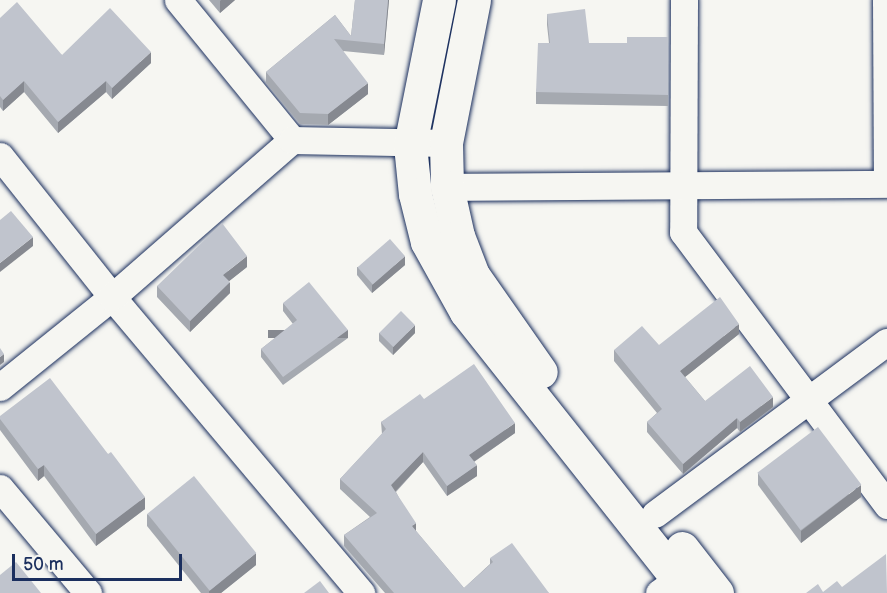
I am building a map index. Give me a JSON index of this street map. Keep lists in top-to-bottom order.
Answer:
{
  "scale_bar": "50 m"
}
